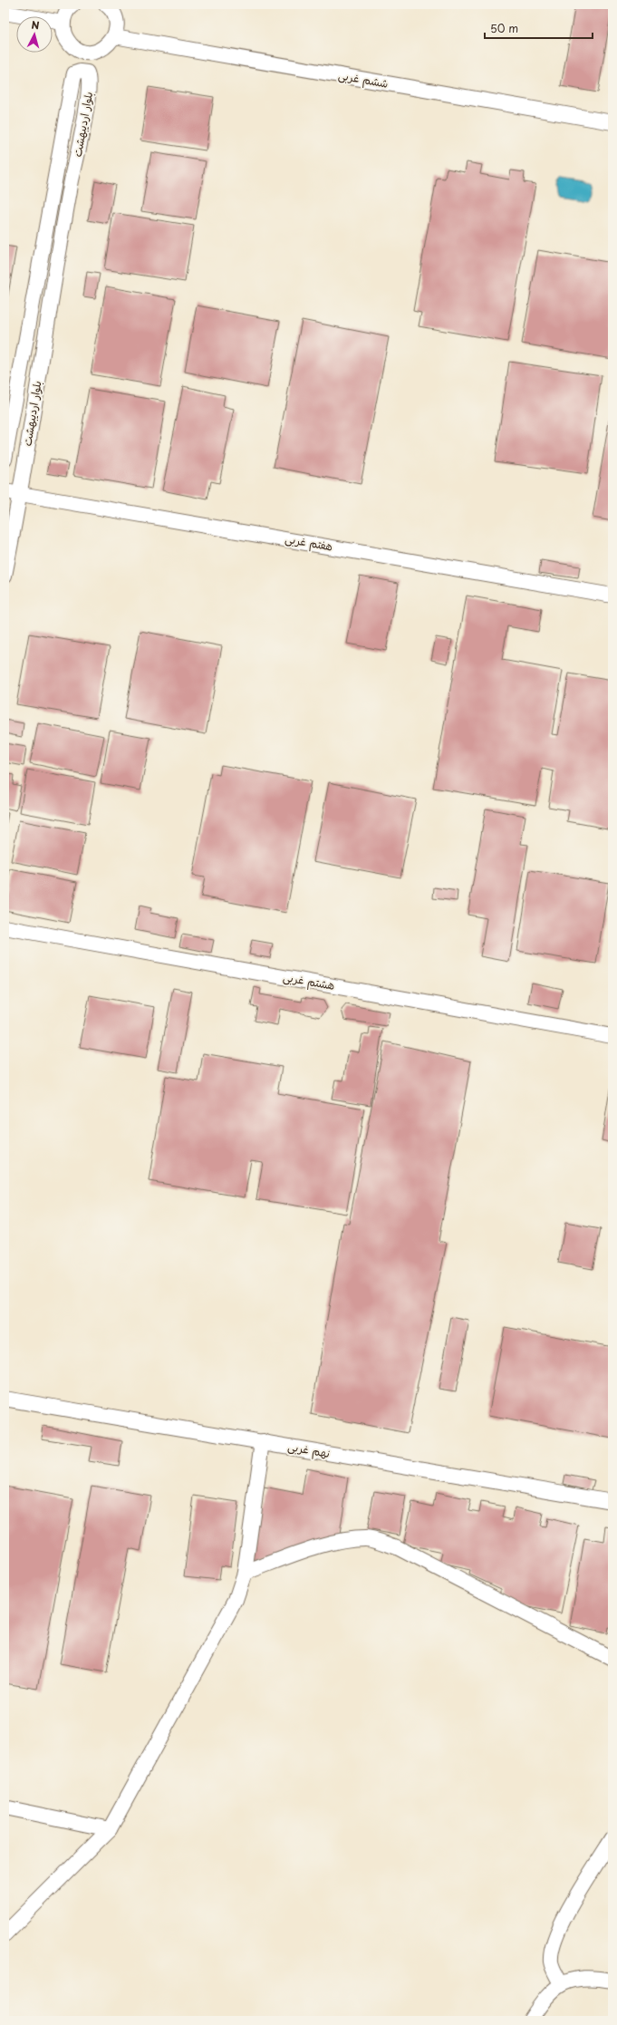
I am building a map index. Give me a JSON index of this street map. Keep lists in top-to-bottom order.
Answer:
{
  "streets": {
    "street": [
      "ششم غربی",
      "بلوار اردیبهشت",
      "هفتم غربی",
      "هشتم غربی",
      "نهم غربی"
    ]
  },
  "crossings": [
    ["بلوار اردیبهشت", "هفتم غربی"]
  ],
  "scale_bar": "50 m",
  "north": "top"
}
